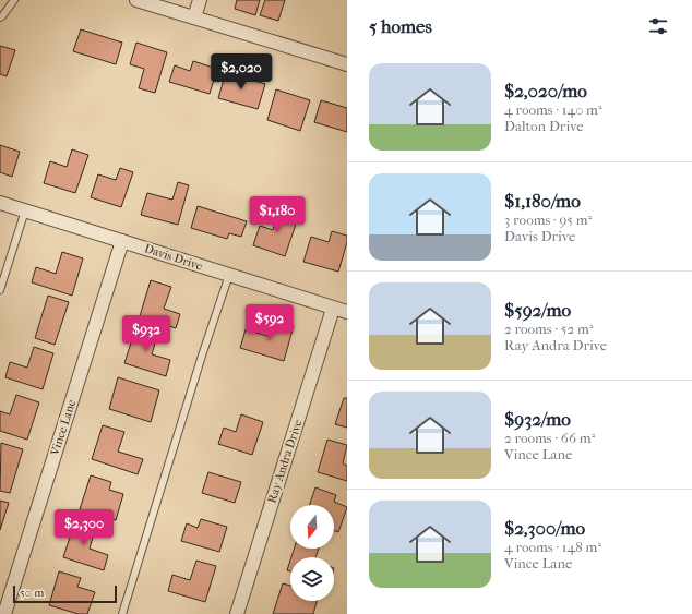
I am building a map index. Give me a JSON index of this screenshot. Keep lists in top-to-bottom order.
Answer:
{
  "streets": {
    "street": ["Davis Drive", "Vince Lane", "Ray Andra Drive"]
  },
  "crossings": [
    ["Davis Drive", "Vince Lane"],
    ["Davis Drive", "Ray Andra Drive"]
  ],
  "scale_bar": "50 m",
  "north": "bottom",
  "page": {
    "heading": "5 homes",
    "list": [
      {
        "name": "$2,020/mo",
        "note": "4 rooms · 140 m² · Dalton Drive"
      },
      {
        "name": "$1,180/mo",
        "note": "3 rooms · 95 m² · Davis Drive"
      },
      {
        "name": "$592/mo",
        "note": "2 rooms · 52 m² · Ray Andra Drive"
      },
      {
        "name": "$932/mo",
        "note": "2 rooms · 66 m² · Vince Lane"
      },
      {
        "name": "$2,300/mo",
        "note": "4 rooms · 148 m² · Vince Lane"
      }
    ],
    "price": [
      "$2,020",
      "$1,180",
      "$592",
      "$932",
      "$2,300"
    ],
    "scale": "50 m"
  }
}
